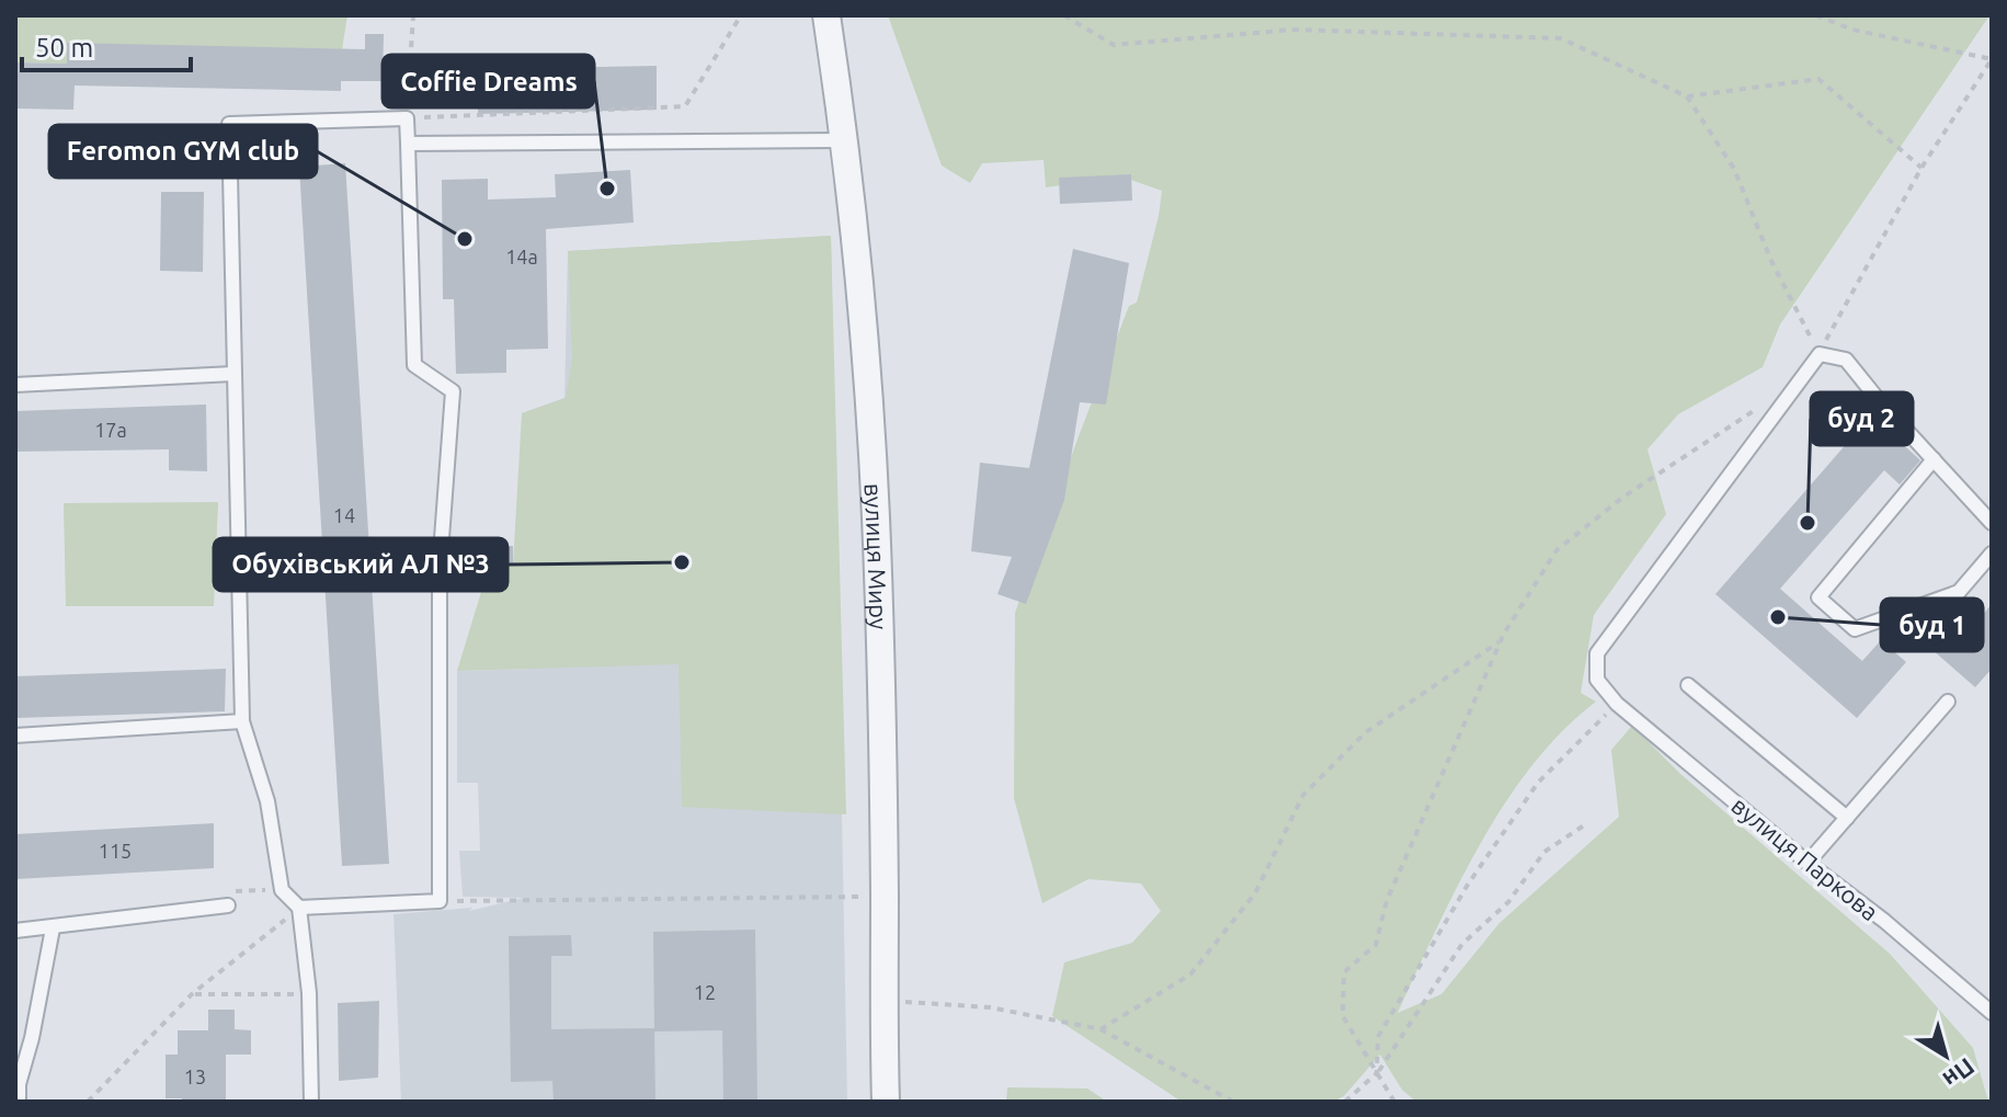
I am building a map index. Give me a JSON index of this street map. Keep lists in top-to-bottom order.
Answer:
{
  "streets": {
    "street": ["вулиця Миру"],
    "lane": ["вулиця Паркова"]
  },
  "places": [
    "Coffie Dreams",
    "Feromon GYM club",
    "буд 2",
    "Обухівський АЛ №3",
    "буд 1"
  ],
  "house_numbers": [
    "14а",
    "17а",
    "14",
    "115",
    "12",
    "13"
  ],
  "scale_bar": "50 m",
  "north": "bottom right"
}
